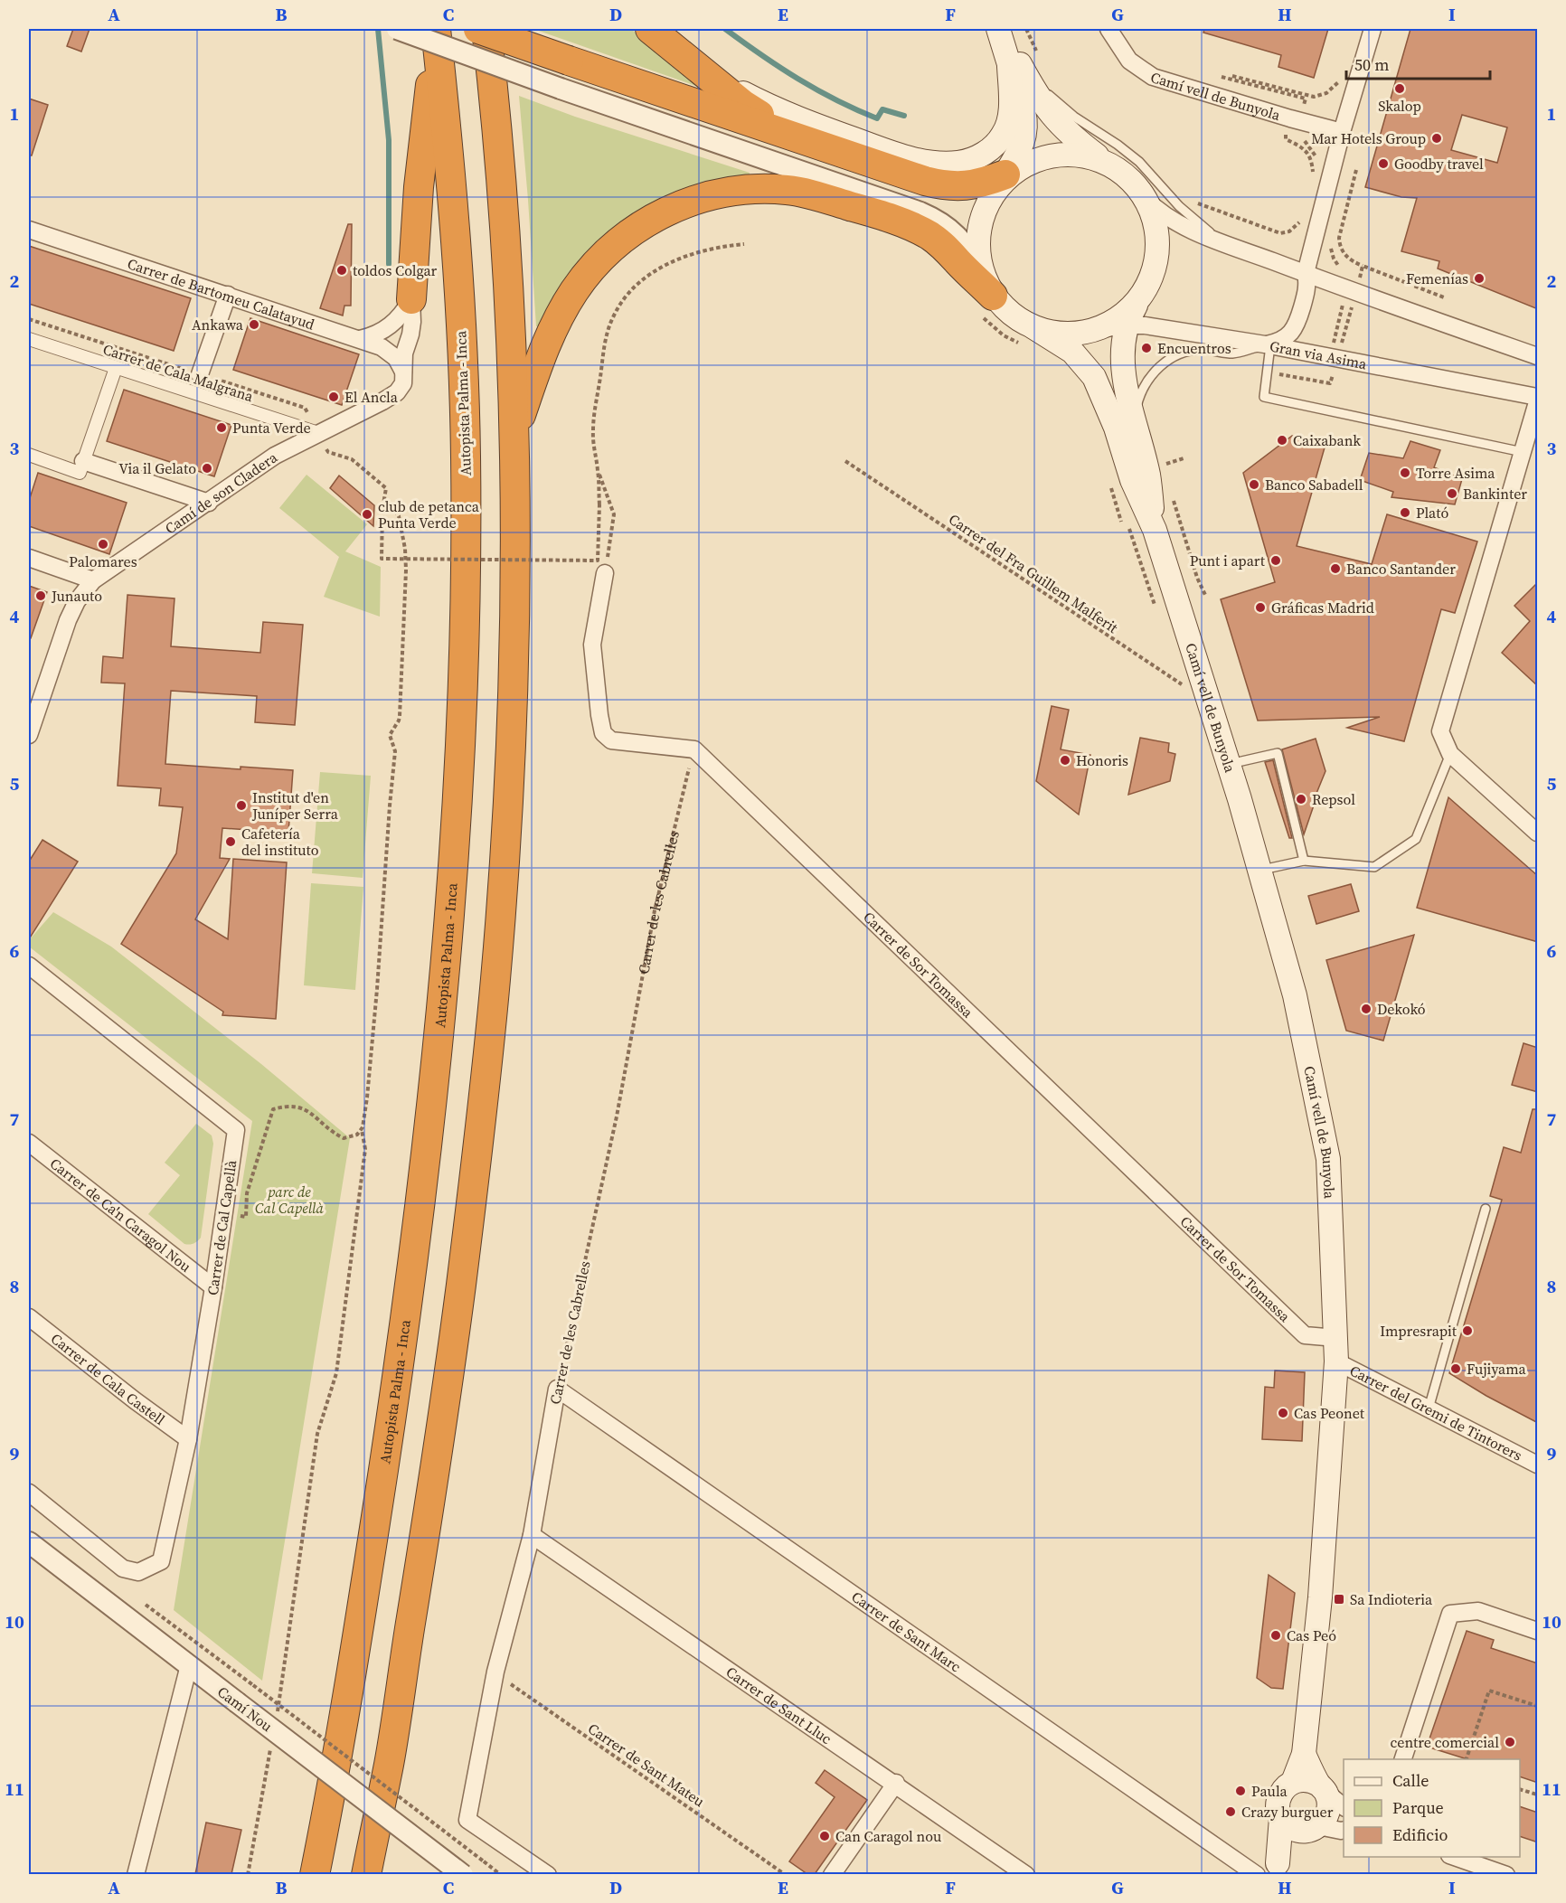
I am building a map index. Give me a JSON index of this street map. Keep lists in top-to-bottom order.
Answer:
{
  "streets": {
    "highway": ["Autopista Palma - Inca"],
    "main road": ["Camí vell de Bunyola"],
    "street": [
      "Carrer de Bartomeu Calatayud",
      "Gran via Asima",
      "Carrer de Cala Malgrana",
      "Camí de son Cladera",
      "Carrer de les Cabrelles",
      "Carrer de Sor Tomassa",
      "Carrer de Ca'n Caragol Nou",
      "Carrer de Cal Capellà",
      "Carrer de Cala Castell",
      "Carrer del Gremi de Tintorers",
      "Carrer de Sant Marc",
      "Carrer de Sant Lluc",
      "Camí Nou"
    ],
    "path": ["Carrer del Fra Guillem Malferit", "Carrer de Sant Mateu"]
  },
  "crossings": [
    ["Camí vell de Bunyola", "Carrer del Fra Guillem Malferit"],
    ["Camí vell de Bunyola", "Carrer de Sor Tomassa"],
    ["Camí vell de Bunyola", "Carrer del Gremi de Tintorers"],
    ["Carrer de Bartomeu Calatayud", "Camí de son Cladera"],
    ["Carrer de Cala Malgrana", "Camí de son Cladera"],
    ["Carrer de les Cabrelles", "Carrer de Sor Tomassa"],
    ["Carrer de les Cabrelles", "Carrer de Sant Marc"],
    ["Carrer de les Cabrelles", "Carrer de Sant Lluc"],
    ["Carrer de les Cabrelles", "Carrer de Sant Mateu"],
    ["Carrer de Ca'n Caragol Nou", "Carrer de Cal Capellà"],
    ["Carrer de Cal Capellà", "Carrer de Cala Castell"]
  ],
  "parks": ["parc de Cal Capellà"],
  "places": {
    "other": [
      "Skalop",
      "Mar Hotels Group",
      "Goodby travel",
      "toldos Colgar",
      "Femenías",
      "Ankawa",
      "Encuentros",
      "El Ancla",
      "Punta Verde",
      "Caixabank",
      "Via il Gelato",
      "Torre Asima",
      "Banco Sabadell",
      "Bankinter",
      "Plató",
      "club de petanca Punta Verde",
      "Palomares",
      "Punt i apart",
      "Banco Santander",
      "Junauto",
      "Gráficas Madrid",
      "Honoris",
      "Repsol",
      "Institut d'en Juníper Serra",
      "Cafetería del instituto",
      "Dekokó",
      "Impresrapit",
      "Fujiyama",
      "Cas Peonet",
      "Cas Peó",
      "centre comercial",
      "Paula",
      "Crazy burguer",
      "Can Caragol nou"
    ],
    "transit": ["Sa Indioteria"]
  },
  "legend": ["Calle", "Parque", "Edificio"],
  "scale_bar": "50 m",
  "grid": {
    "columns": [
      "A",
      "B",
      "C",
      "D",
      "E",
      "F",
      "G",
      "H",
      "I"
    ],
    "rows": [
      "1",
      "2",
      "3",
      "4",
      "5",
      "6",
      "7",
      "8",
      "9",
      "10",
      "11"
    ]
  }
}
